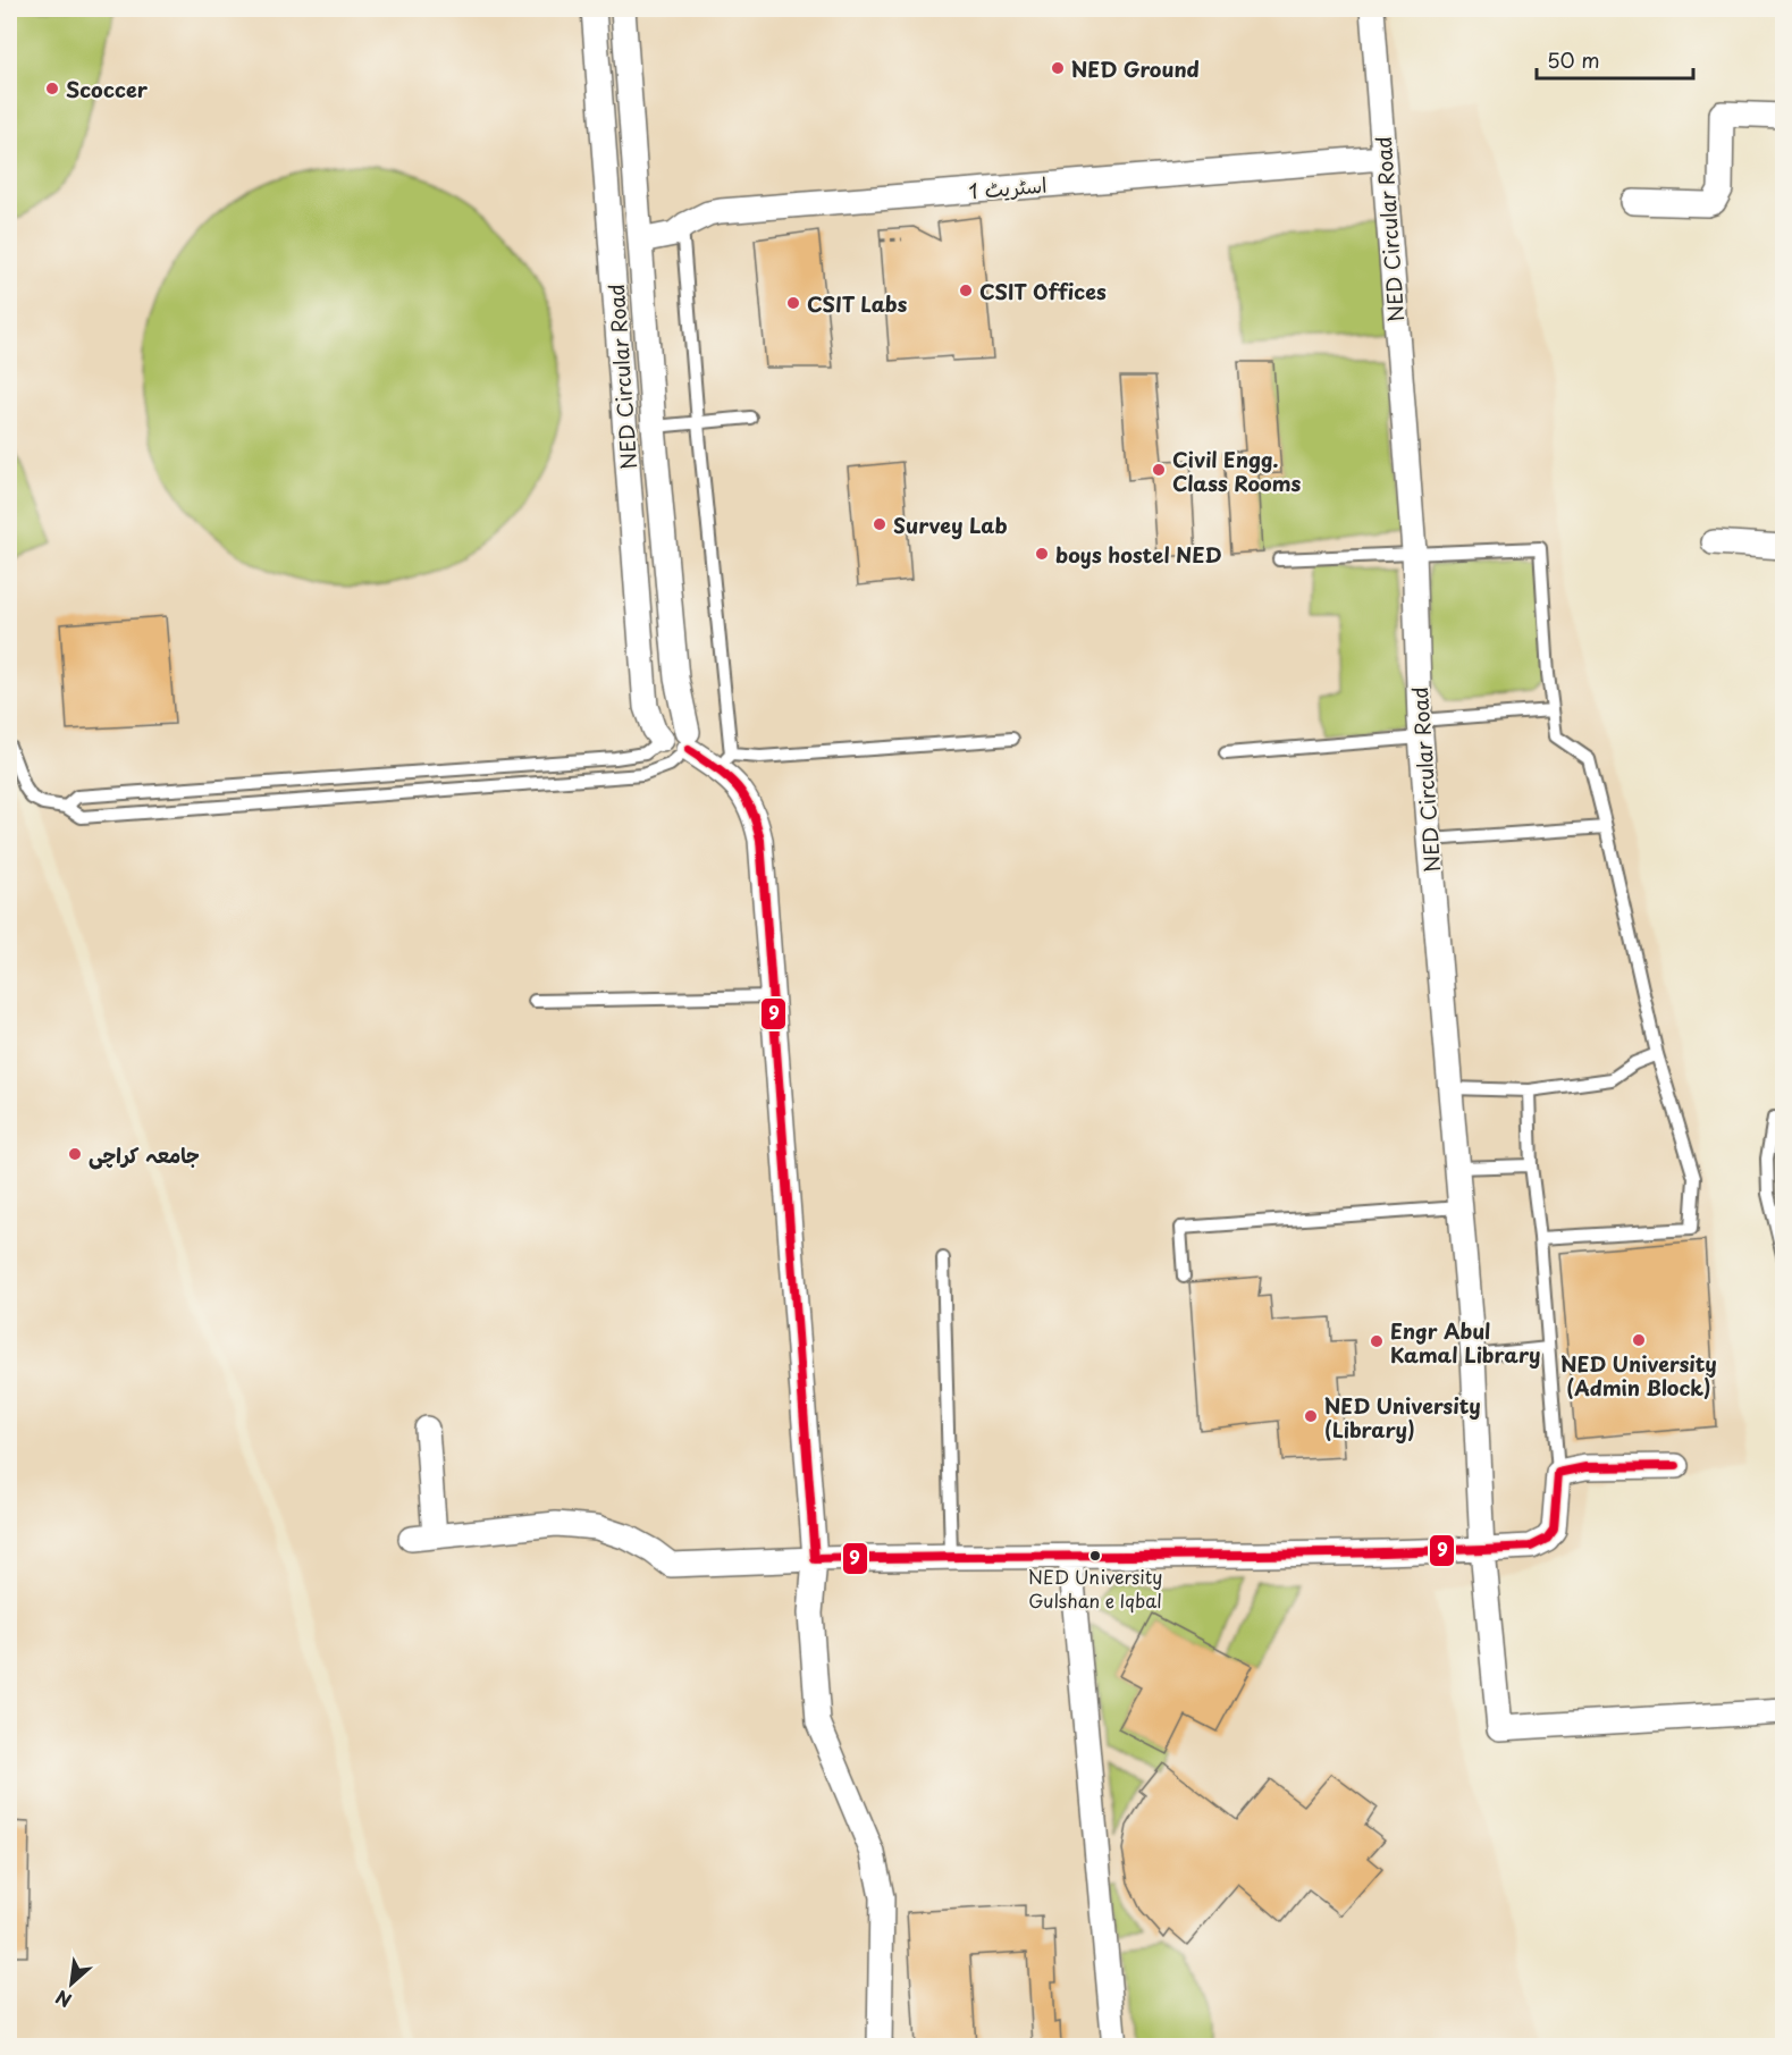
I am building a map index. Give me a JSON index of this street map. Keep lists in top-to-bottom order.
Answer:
{
  "streets": {
    "street": ["اسٹریٹ 1", "NED Circular Road"]
  },
  "crossings": [
    ["اسٹریٹ 1", "NED Circular Road"]
  ],
  "places": [
    "NED Ground",
    "Scoccer",
    "CSIT Offices",
    "CSIT Labs",
    "Civil Engg. Class Rooms",
    "Survey Lab",
    "boys hostel NED",
    "جامعہ کراچی",
    "NED University (Admin Block)",
    "Engr Abul Kamal Library",
    "NED University (Library)",
    "NED University Gulshan e Iqbal"
  ],
  "lines": ["transit line 9"],
  "scale_bar": "50 m",
  "north": "bottom left"
}
